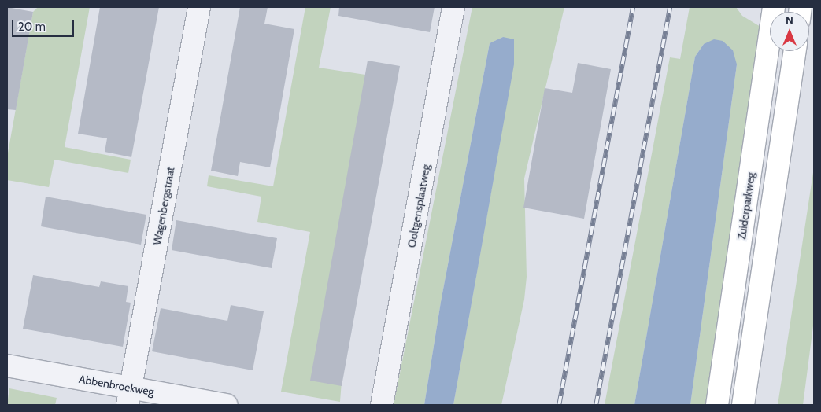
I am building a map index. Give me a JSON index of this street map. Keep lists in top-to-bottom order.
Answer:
{
  "streets": {
    "main road": ["Zuiderparkweg"],
    "street": ["Wagenbergstraat", "Ooltgensplaatweg", "Abbenbroekweg"]
  },
  "crossings": [
    ["Wagenbergstraat", "Abbenbroekweg"]
  ],
  "scale_bar": "20 m",
  "north": "top"
}
